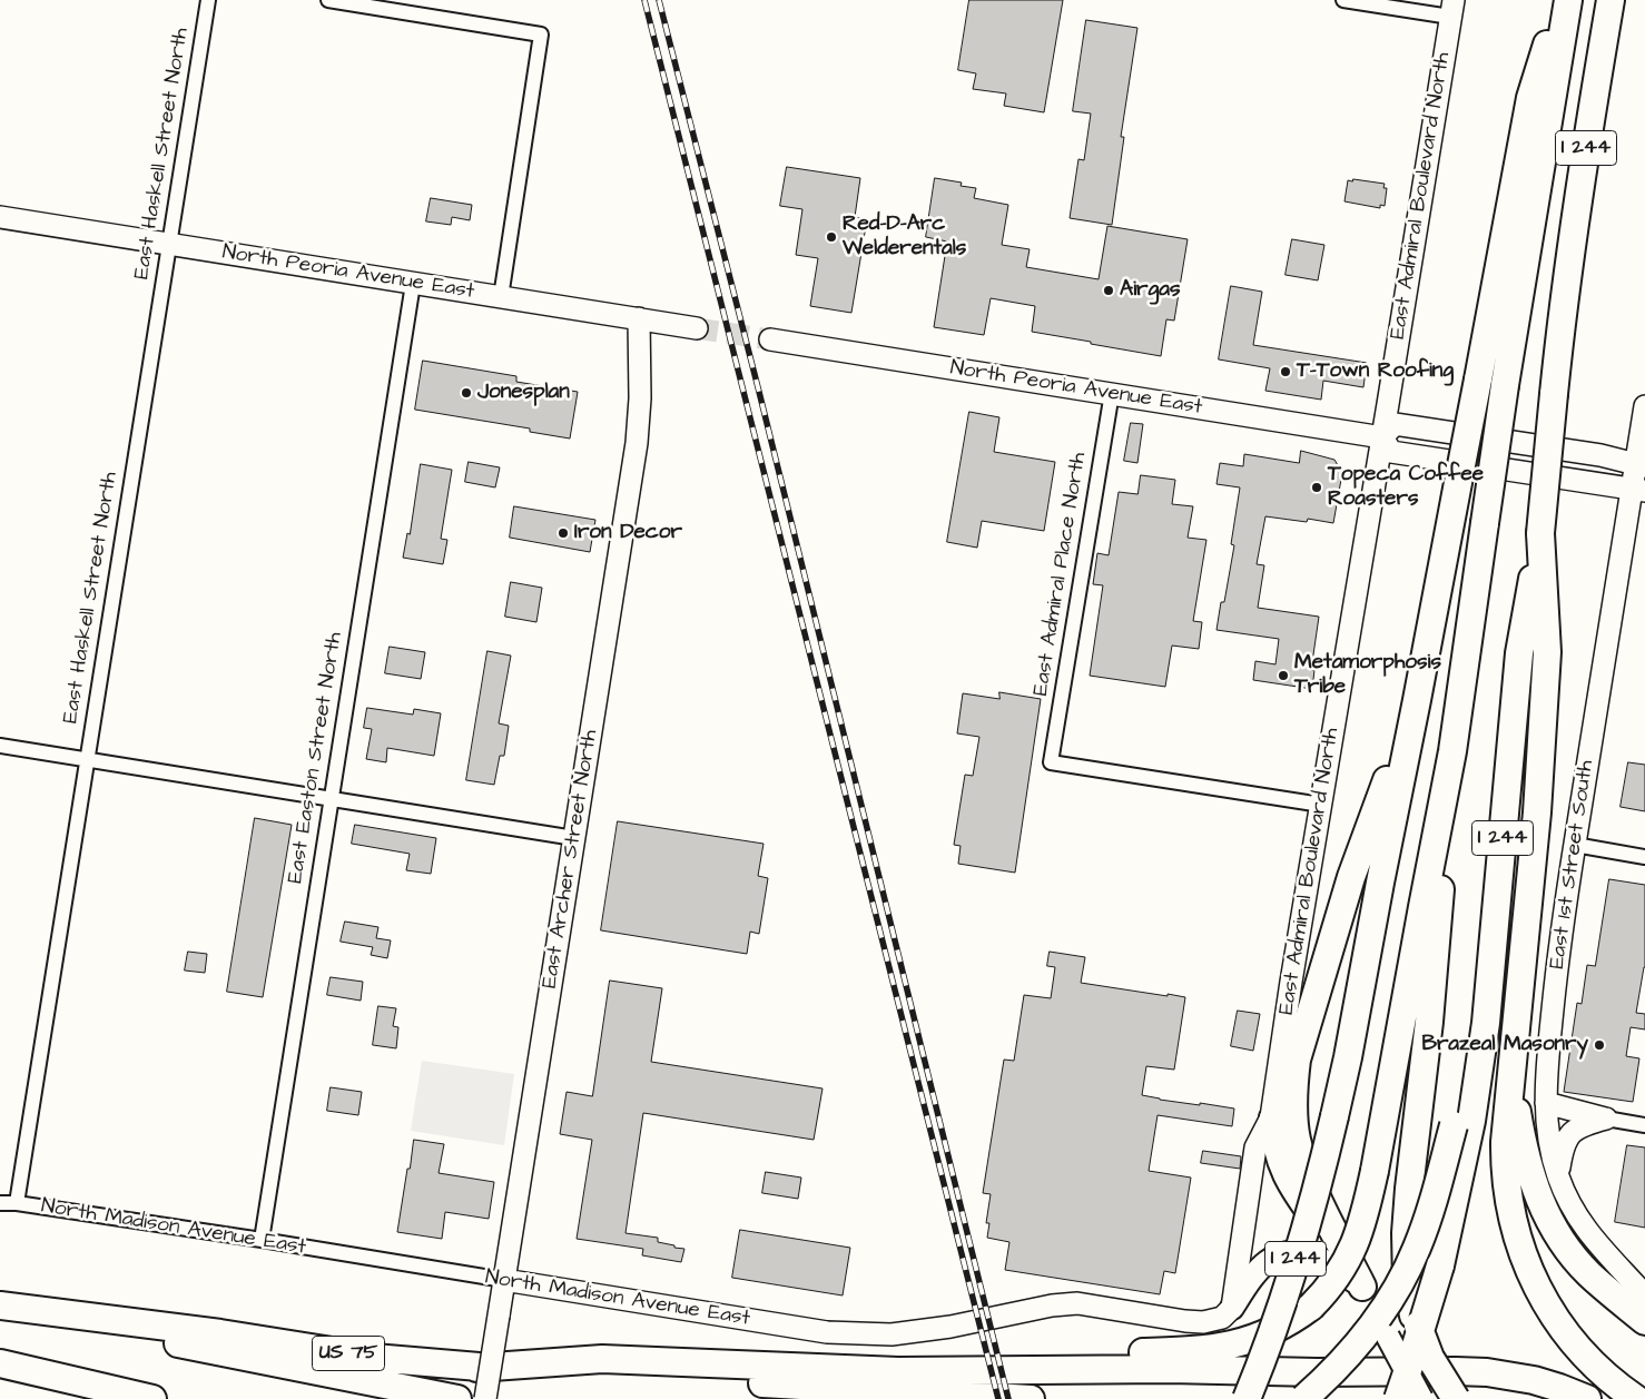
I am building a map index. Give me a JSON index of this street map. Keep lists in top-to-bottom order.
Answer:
{
  "streets": {
    "highway": ["I 244", "US 75"],
    "street": [
      "East Haskell Street North",
      "East Admiral Boulevard North",
      "North Peoria Avenue East",
      "East Admiral Place North",
      "East Easton Street North",
      "East Archer Street North",
      "East 1st Street South",
      "North Madison Avenue East"
    ]
  },
  "crossings": [
    ["East Haskell Street North", "North Peoria Avenue East"],
    ["East Haskell Street North", "North Madison Avenue East"],
    ["East Admiral Boulevard North", "North Peoria Avenue East"],
    ["East Admiral Boulevard North", "East Admiral Place North"],
    ["East Admiral Boulevard North", "North Madison Avenue East"],
    ["North Peoria Avenue East", "East Admiral Place North"],
    ["North Peoria Avenue East", "East Easton Street North"],
    ["North Peoria Avenue East", "East Archer Street North"],
    ["East Easton Street North", "North Madison Avenue East"],
    ["East Archer Street North", "North Madison Avenue East"]
  ],
  "places": [
    "Red-D-Arc Welderentals",
    "Airgas",
    "T-Town Roofing",
    "Jonesplan",
    "Topeca Coffee Roasters",
    "Iron Decor",
    "Metamorphosis Tribe",
    "Brazeal Masonry"
  ]
}
